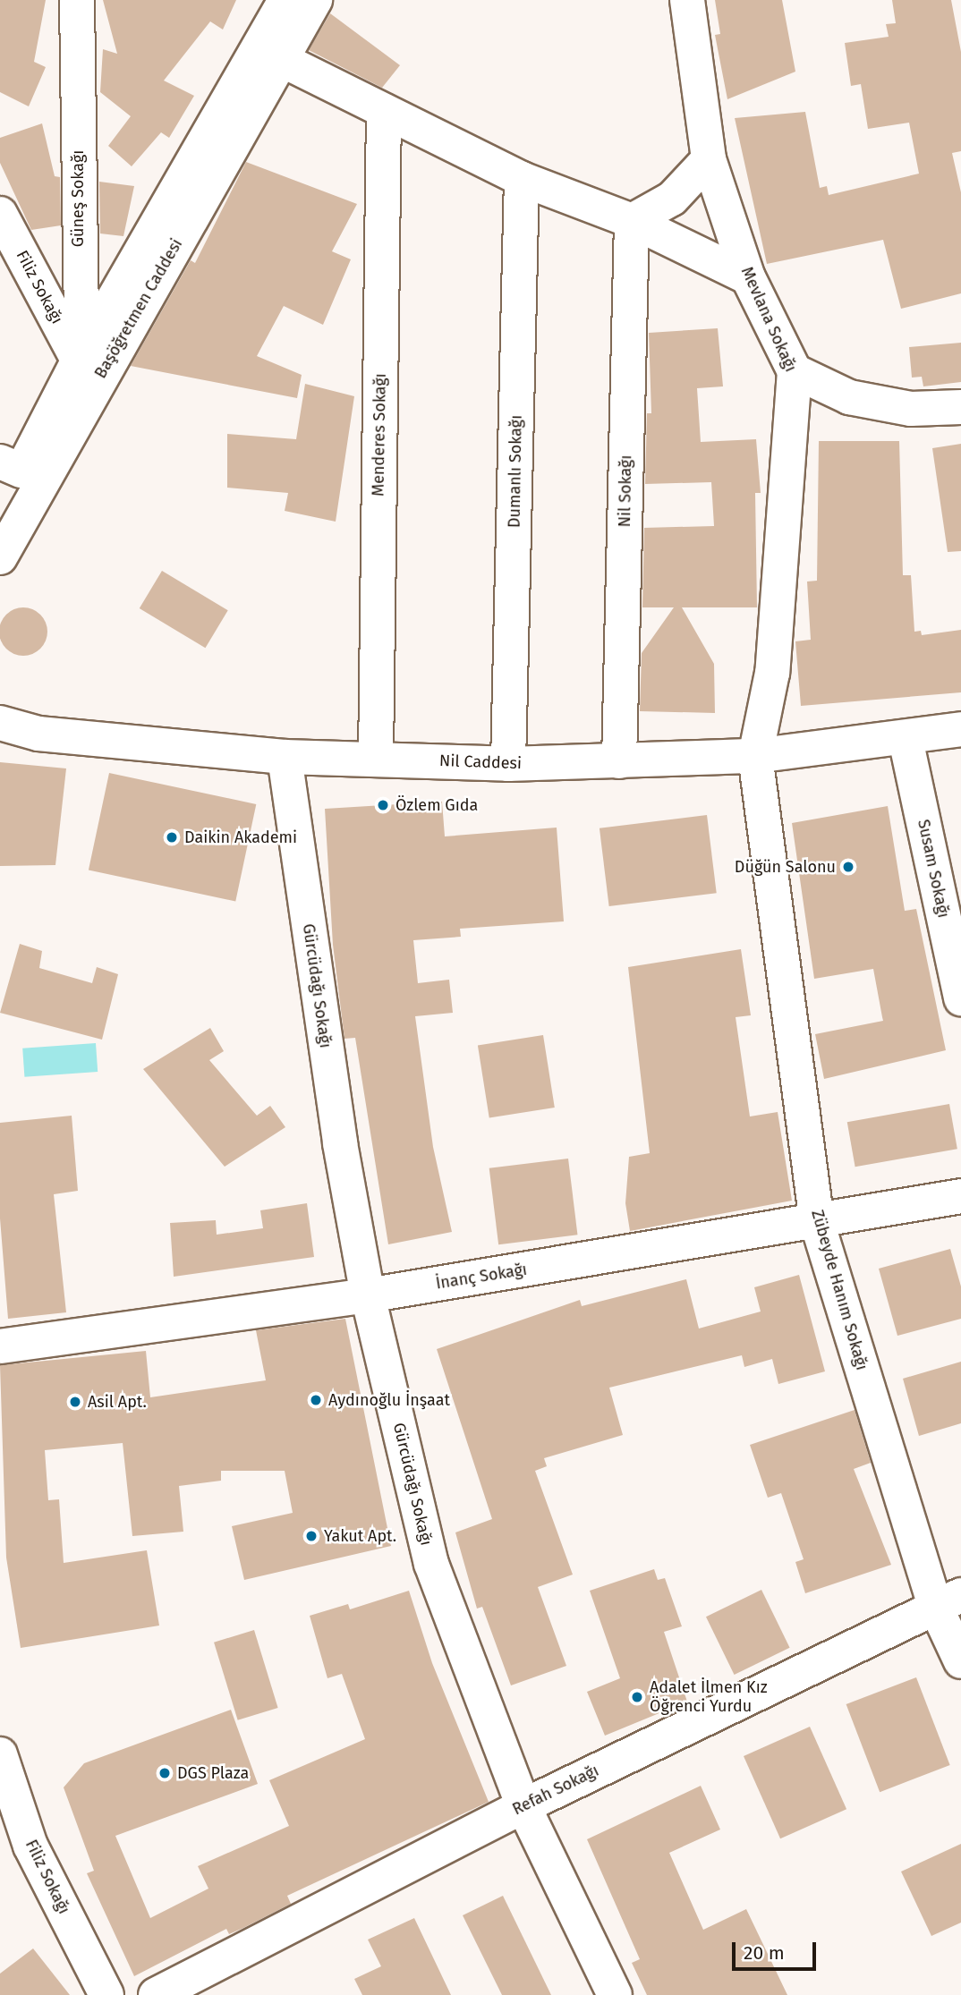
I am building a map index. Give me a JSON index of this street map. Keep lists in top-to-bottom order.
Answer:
{
  "streets": {
    "street": [
      "Güneş Sokağı",
      "Filiz Sokağı",
      "Başöğretmen Caddesi",
      "Mevlana Sokağı",
      "Menderes Sokağı",
      "Dumanlı Sokağı",
      "Nil Sokağı",
      "Nil Caddesi",
      "Susam Sokağı",
      "Gürcüdağı Sokağı",
      "İnanç Sokağı",
      "Zübeyde Hanım Sokağı",
      "Refah Sokağı"
    ]
  },
  "crossings": [
    ["Güneş Sokağı", "Filiz Sokağı"],
    ["Güneş Sokağı", "Başöğretmen Caddesi"],
    ["Filiz Sokağı", "Başöğretmen Caddesi"],
    ["Mevlana Sokağı", "Nil Caddesi"],
    ["Mevlana Sokağı", "Zübeyde Hanım Sokağı"],
    ["Menderes Sokağı", "Nil Caddesi"],
    ["Dumanlı Sokağı", "Nil Caddesi"],
    ["Nil Sokağı", "Nil Caddesi"],
    ["Nil Caddesi", "Susam Sokağı"],
    ["Nil Caddesi", "Gürcüdağı Sokağı"],
    ["Nil Caddesi", "Zübeyde Hanım Sokağı"],
    ["Gürcüdağı Sokağı", "İnanç Sokağı"],
    ["Gürcüdağı Sokağı", "Refah Sokağı"],
    ["İnanç Sokağı", "Zübeyde Hanım Sokağı"],
    ["Zübeyde Hanım Sokağı", "Refah Sokağı"]
  ],
  "places": [
    "Özlem Gıda",
    "Daikin Akademi",
    "Düğün Salonu",
    "Aydınoğlu İnşaat",
    "Asil Apt.",
    "Yakut Apt.",
    "Adalet İlmen Kız Öğrenci Yurdu",
    "DGS Plaza"
  ],
  "scale_bar": "20 m"
}
